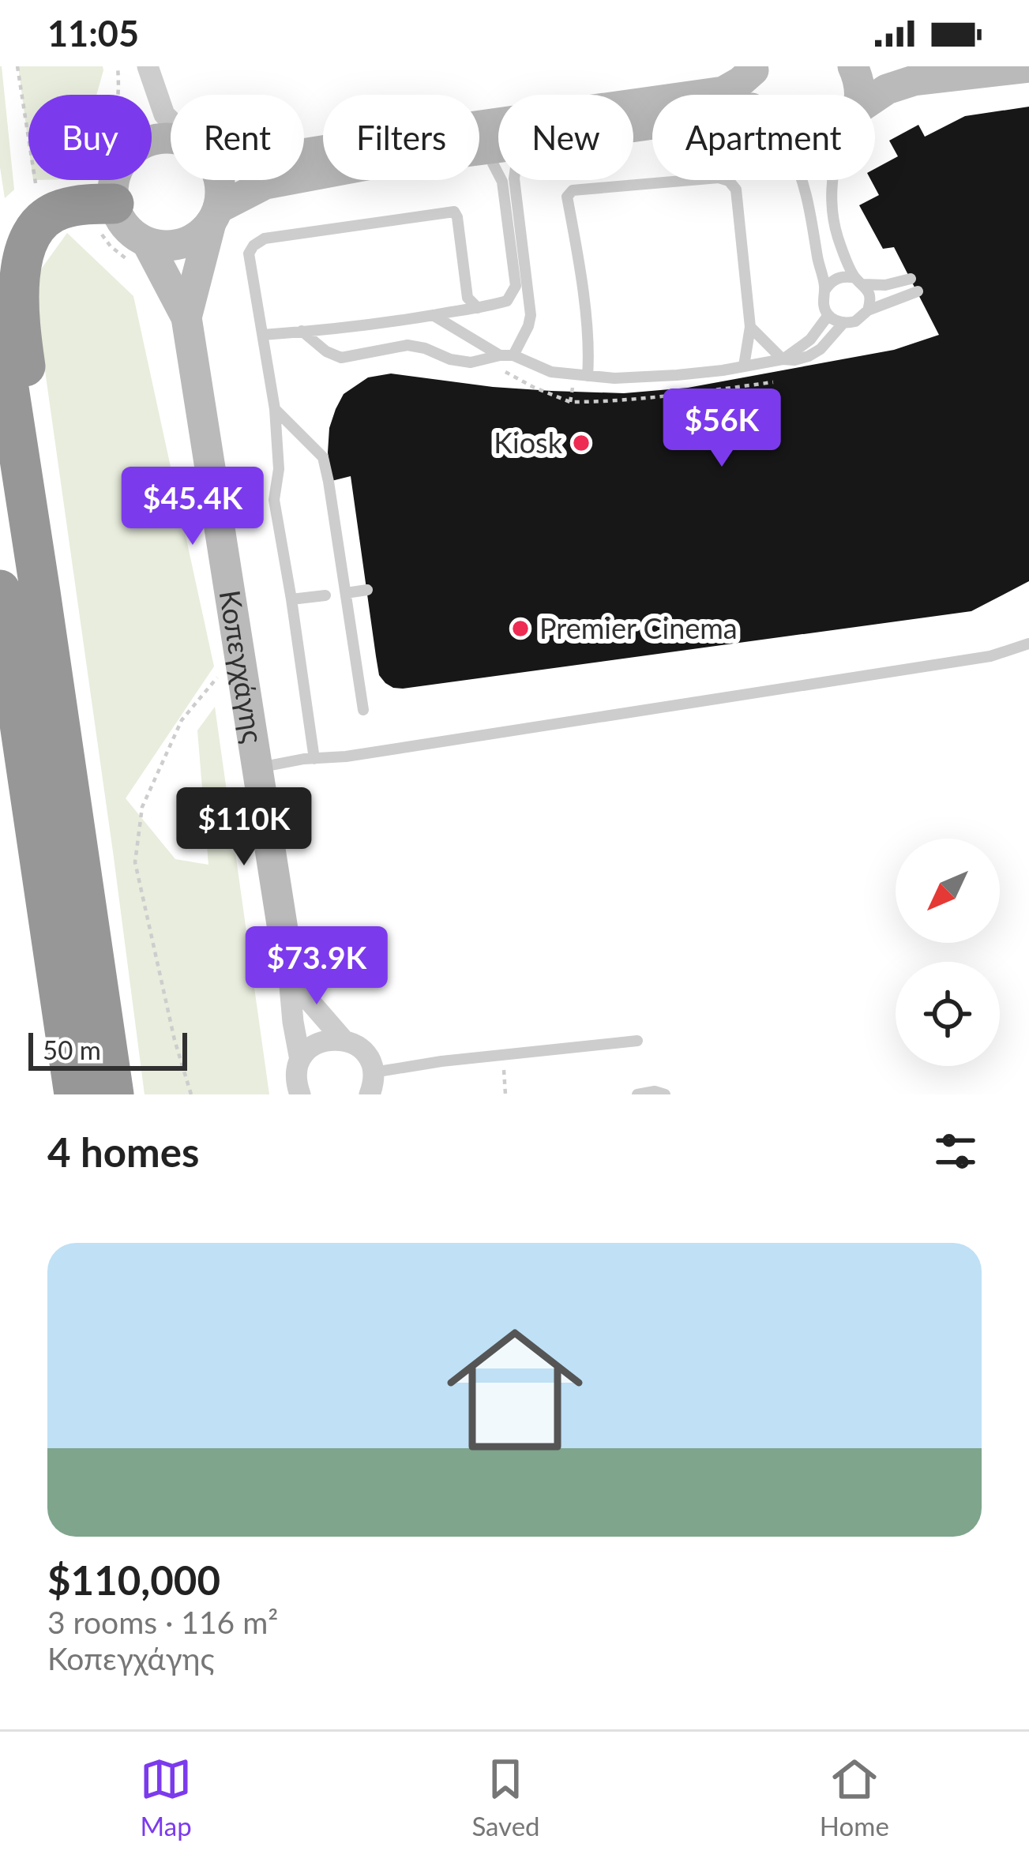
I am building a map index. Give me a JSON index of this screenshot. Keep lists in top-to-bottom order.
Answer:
{
  "streets": {
    "street": ["Κοπεγχάγης"]
  },
  "places": ["Kiosk", "Premier Cinema"],
  "scale_bar": "50 m",
  "north": "bottom left",
  "page": {
    "status": "11:05",
    "chip": [
      "Buy",
      "Rent",
      "Filters",
      "New",
      "Apartment"
    ],
    "price": [
      "$56K",
      "$45.4K",
      "$110K",
      "$73.9K"
    ],
    "scale": "50 m",
    "heading": "4 homes",
    "list": [
      {
        "name": "$110,000",
        "note": "3 rooms · 116 m² · Κοπεγχάγης"
      }
    ],
    "tabs": ["Map", "Saved", "Home"]
  }
}
